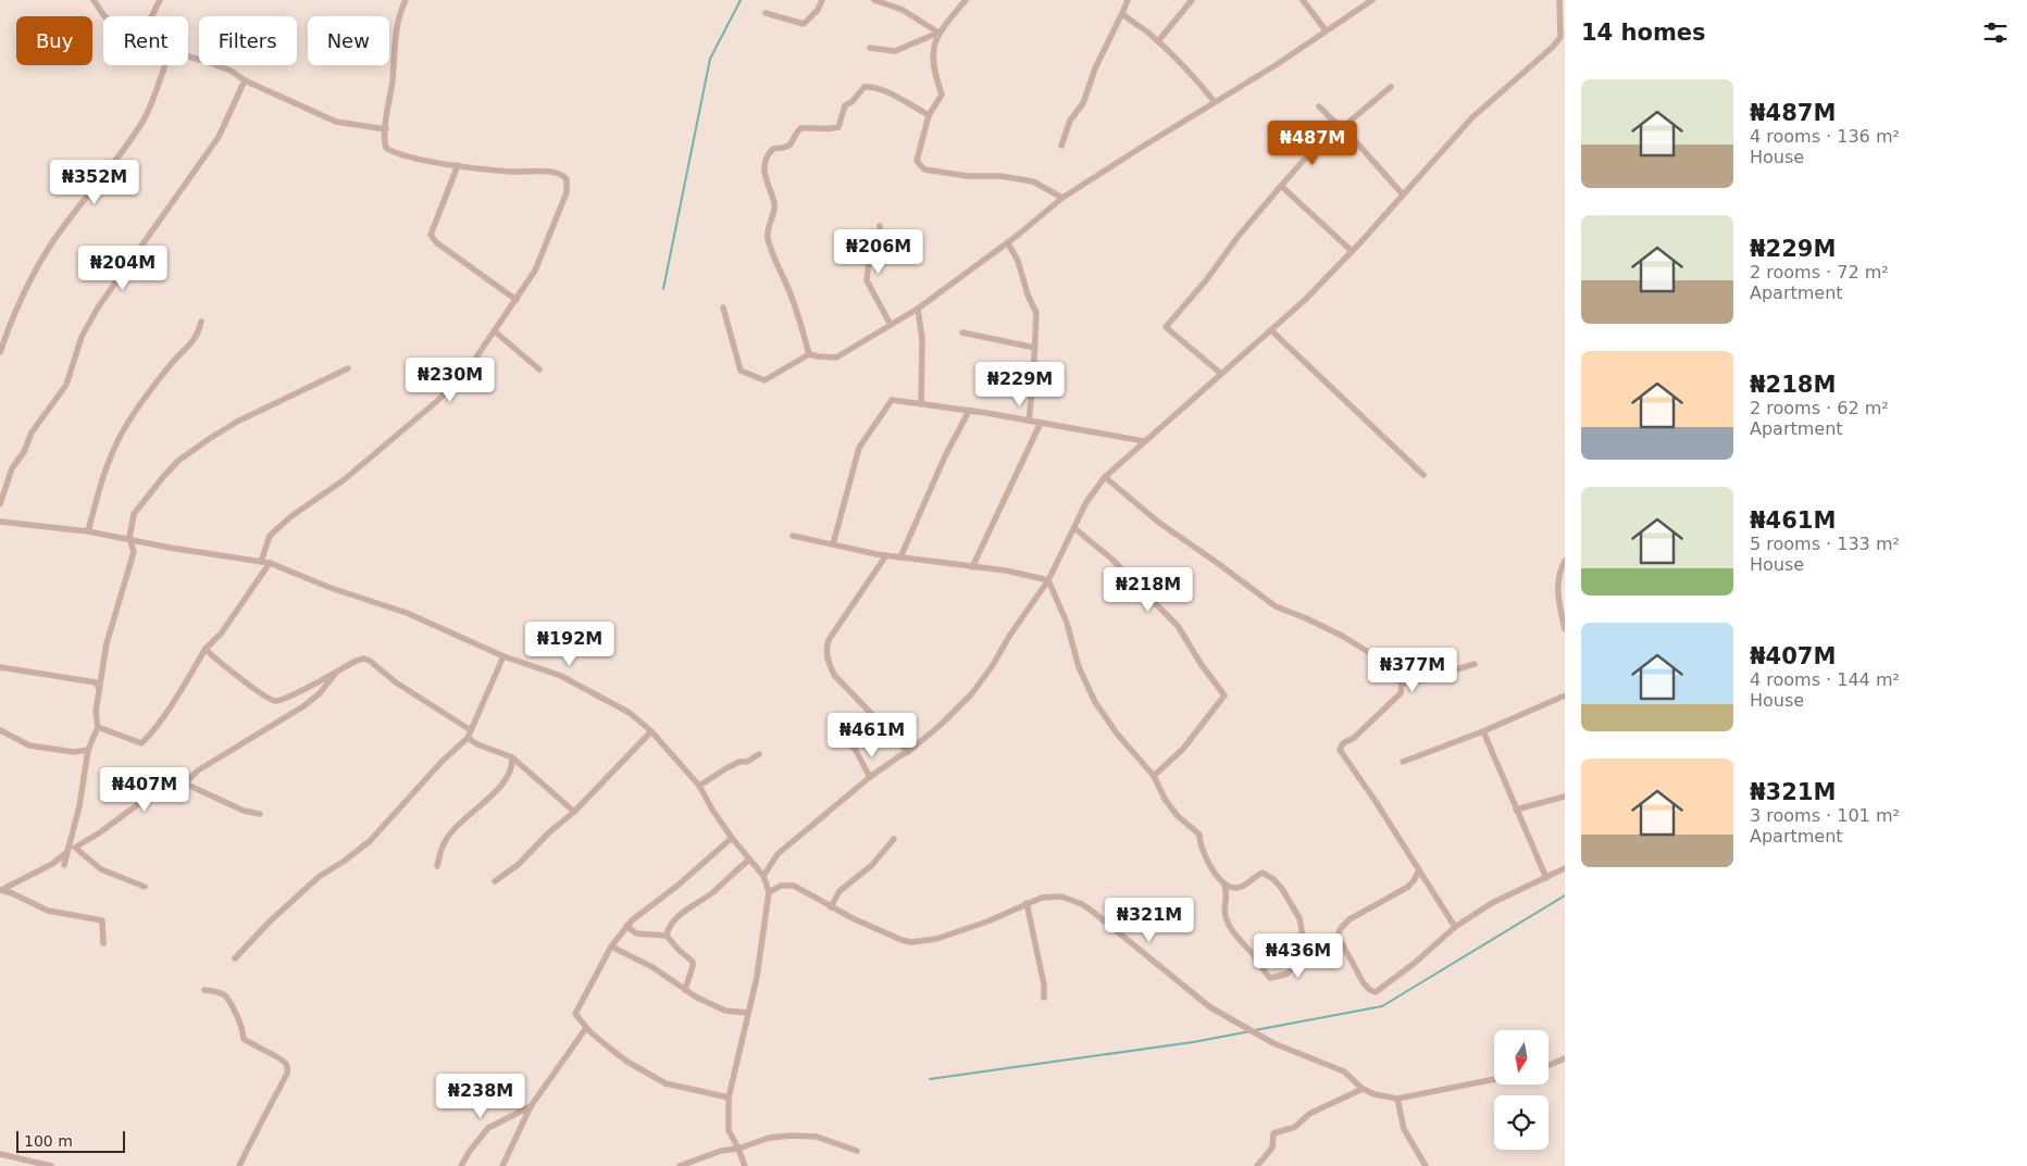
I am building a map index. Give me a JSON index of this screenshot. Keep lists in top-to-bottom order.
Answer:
{
  "scale_bar": "100 m",
  "north": "bottom",
  "page": {
    "heading": "14 homes",
    "chip": [
      "Buy",
      "Rent",
      "Filters",
      "New"
    ],
    "list": [
      {
        "name": "₦487M",
        "note": "4 rooms · 136 m² · House"
      },
      {
        "name": "₦229M",
        "note": "2 rooms · 72 m² · Apartment"
      },
      {
        "name": "₦218M",
        "note": "2 rooms · 62 m² · Apartment"
      },
      {
        "name": "₦461M",
        "note": "5 rooms · 133 m² · House"
      },
      {
        "name": "₦407M",
        "note": "4 rooms · 144 m² · House"
      },
      {
        "name": "₦321M",
        "note": "3 rooms · 101 m² · Apartment"
      }
    ],
    "price": [
      "₦487M",
      "₦352M",
      "₦206M",
      "₦204M",
      "₦230M",
      "₦229M",
      "₦218M",
      "₦192M",
      "₦377M",
      "₦461M",
      "₦407M",
      "₦321M",
      "₦436M",
      "₦238M"
    ],
    "scale": "100 m"
  }
}
